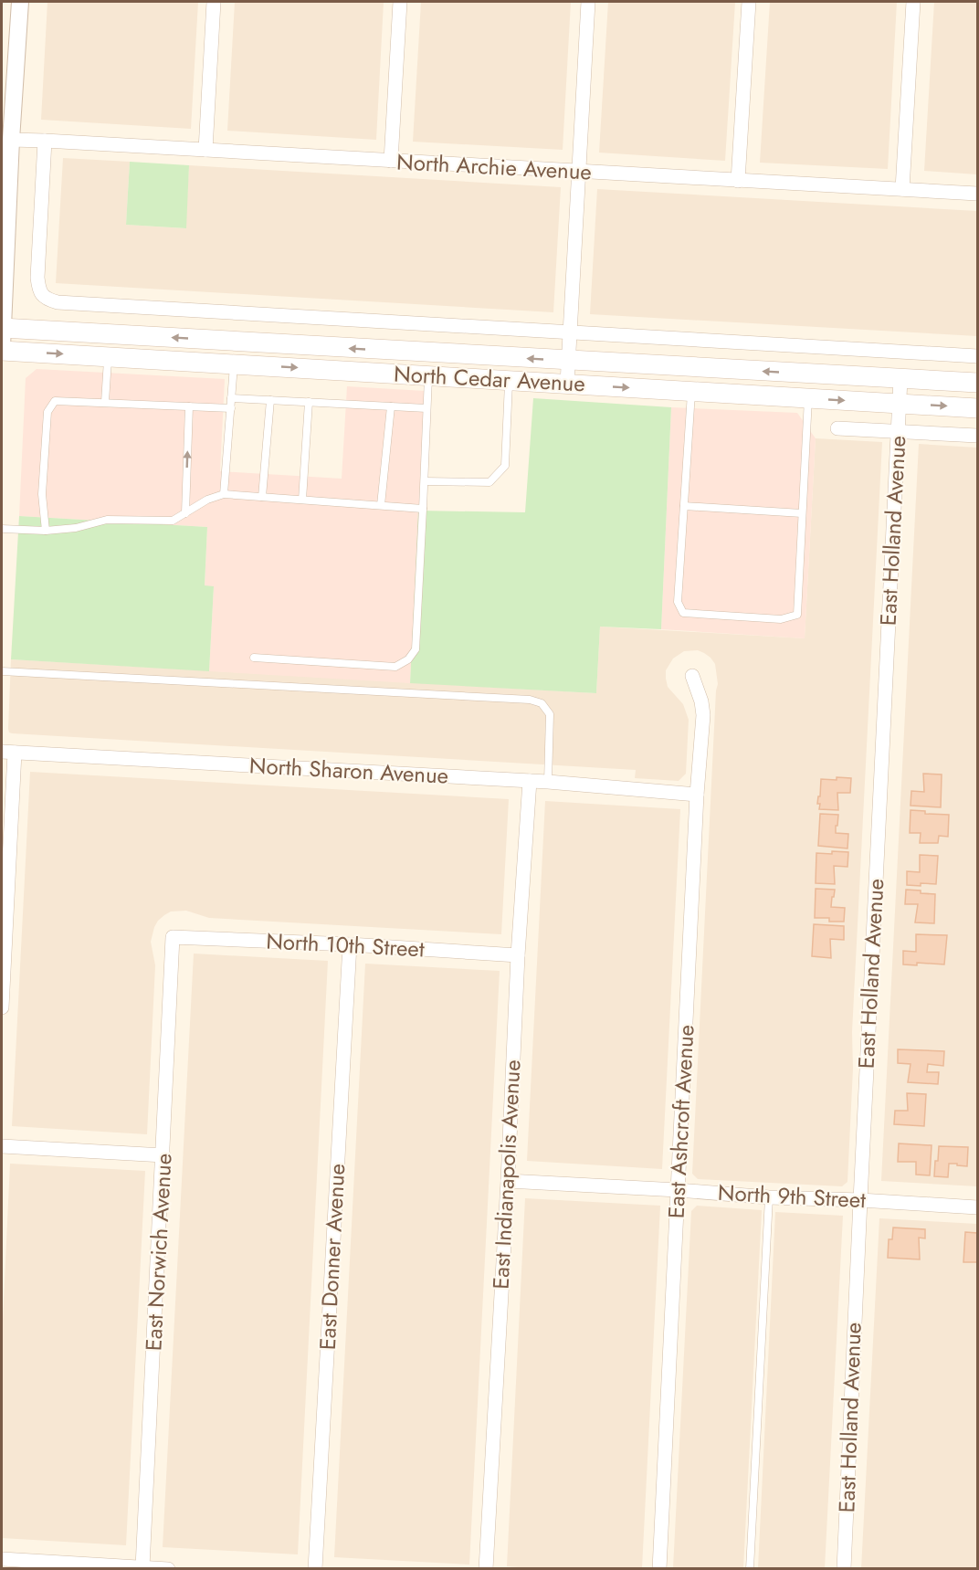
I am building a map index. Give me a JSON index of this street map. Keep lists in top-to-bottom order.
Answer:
{
  "streets": {
    "main road": ["North Cedar Avenue"],
    "street": [
      "North Archie Avenue",
      "East Holland Avenue",
      "North Sharon Avenue",
      "North 10th Street",
      "East Ashcroft Avenue",
      "East Indianapolis Avenue",
      "North 9th Street",
      "East Norwich Avenue",
      "East Donner Avenue"
    ]
  },
  "crossings": [
    ["North Cedar Avenue", "East Holland Avenue"],
    ["East Holland Avenue", "North 9th Street"],
    ["North Sharon Avenue", "East Ashcroft Avenue"],
    ["North Sharon Avenue", "East Indianapolis Avenue"],
    ["North 10th Street", "East Indianapolis Avenue"],
    ["North 10th Street", "East Norwich Avenue"],
    ["North 10th Street", "East Donner Avenue"],
    ["East Ashcroft Avenue", "North 9th Street"],
    ["East Indianapolis Avenue", "North 9th Street"]
  ]
}
